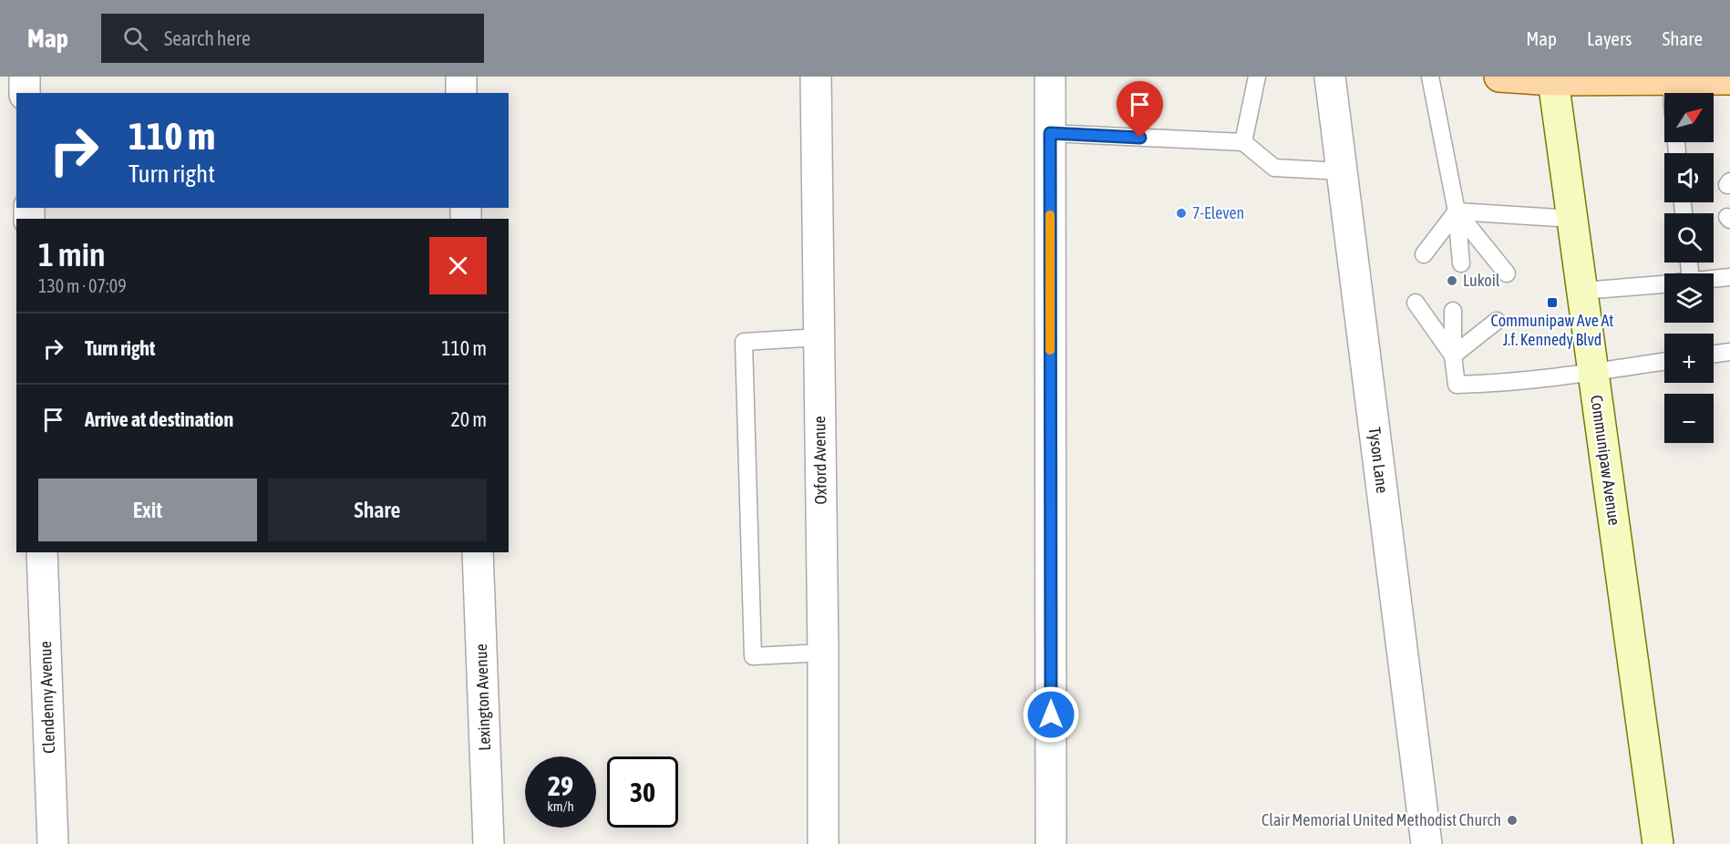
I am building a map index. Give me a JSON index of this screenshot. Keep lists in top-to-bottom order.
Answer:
{
  "streets": {
    "main road": ["Communipaw Avenue"],
    "street": [
      "Oxford Avenue",
      "Tyson Lane",
      "Clendenny Avenue",
      "Lexington Avenue"
    ]
  },
  "places": {
    "other": ["7-Eleven", "Lukoil", "Clair Memorial United Methodist Church"],
    "transit": ["Communipaw Ave At J.f. Kennedy Blvd"]
  },
  "north": "top right",
  "page": {
    "header": "Map",
    "search": "Search here",
    "nav": ["Map", "Layers", "Share"],
    "map_buttons": ["+", "−"],
    "turn": ["110 m", "Turn right"],
    "heading": ["1 min", "130 m · 07:09"],
    "list": [
      {
        "name": "Turn right",
        "value": "110 m"
      },
      {
        "name": "Arrive at destination",
        "value": "20 m"
      }
    ],
    "buttons": ["Exit", "Share"],
    "speed": "29 km/h",
    "limit": "30"
  }
}
